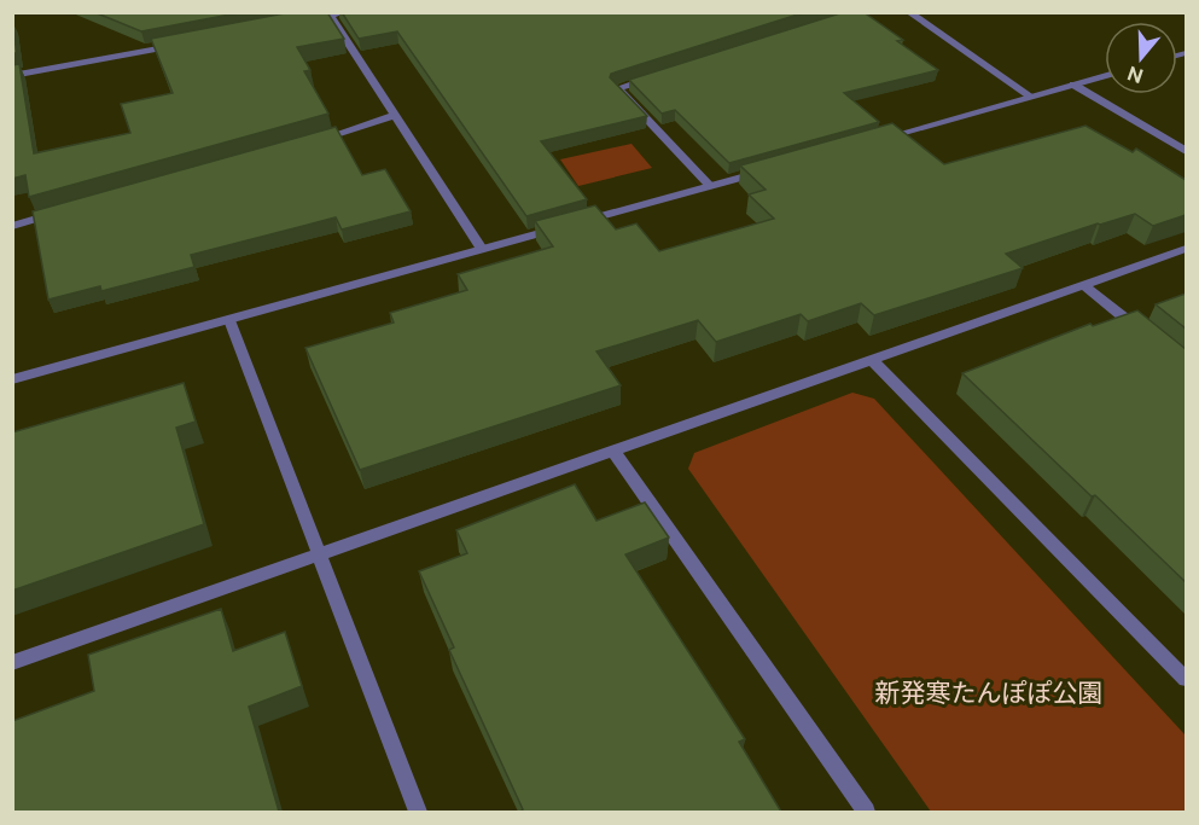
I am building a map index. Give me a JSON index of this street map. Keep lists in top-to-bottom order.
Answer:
{
  "parks": ["新発寒たんぽぽ公園"],
  "north": "bottom"
}
